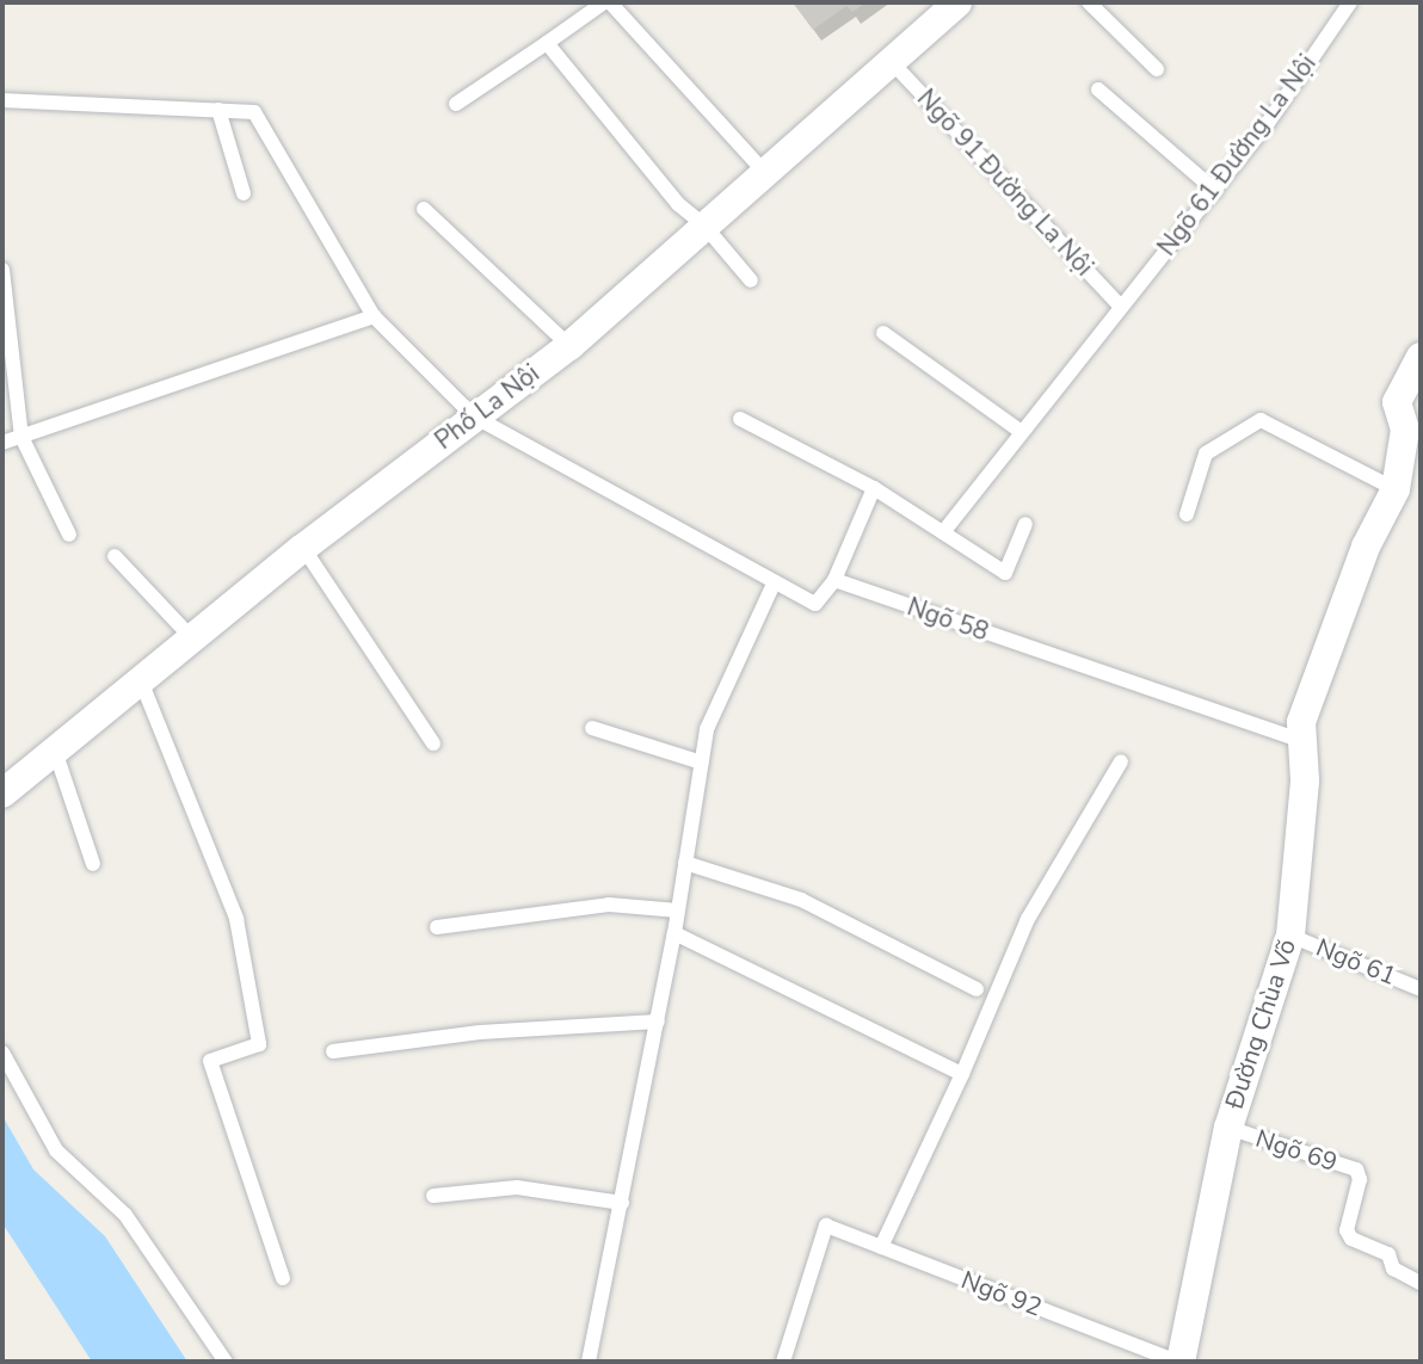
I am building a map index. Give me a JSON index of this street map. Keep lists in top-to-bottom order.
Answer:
{
  "streets": {
    "street": ["Phố La Nội", "Đường Chùa Võ"],
    "lane": [
      "Ngõ 61 Đường La Nội",
      "Ngõ 91 Đường La Nội",
      "Ngõ 58",
      "Ngõ 61",
      "Ngõ 69",
      "Ngõ 92"
    ]
  },
  "crossings": [
    ["Ngõ 61 Đường La Nội", "Ngõ 91 Đường La Nội"],
    ["Ngõ 91 Đường La Nội", "Phố La Nội"],
    ["Ngõ 58", "Đường Chùa Võ"],
    ["Ngõ 61", "Đường Chùa Võ"],
    ["Đường Chùa Võ", "Ngõ 69"],
    ["Đường Chùa Võ", "Ngõ 92"]
  ]
}
